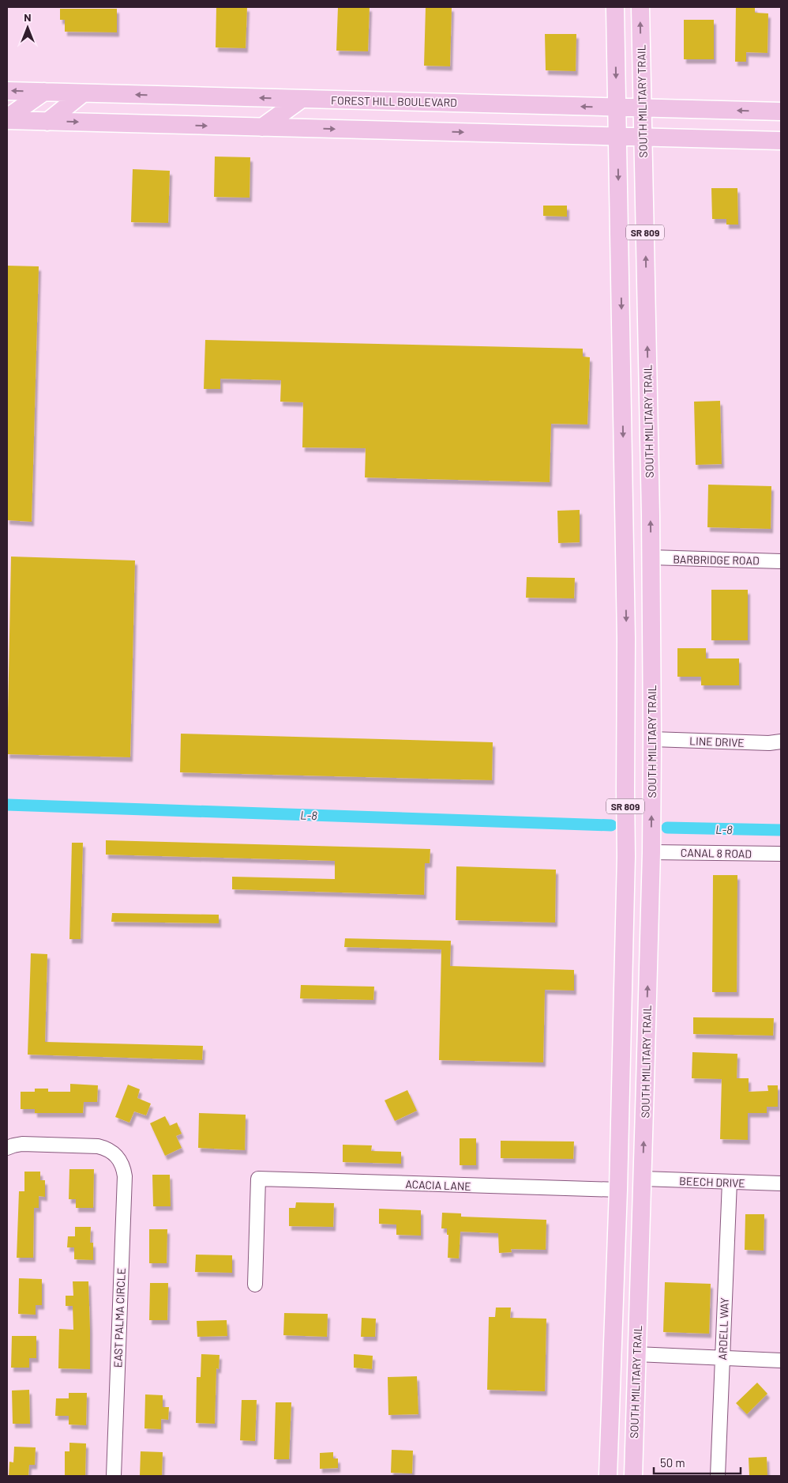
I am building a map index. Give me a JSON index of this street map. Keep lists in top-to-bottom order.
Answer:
{
  "streets": {
    "main road": ["FOREST HILL BOULEVARD", "SOUTH MILITARY TRAIL", "SR 809"],
    "street": [
      "BARBRIDGE ROAD",
      "LINE DRIVE",
      "CANAL 8 ROAD",
      "BEECH DRIVE",
      "ACACIA LANE",
      "EAST PALMA CIRCLE",
      "ARDELL WAY"
    ]
  },
  "crossings": [
    ["FOREST HILL BOULEVARD", "SOUTH MILITARY TRAIL"],
    ["FOREST HILL BOULEVARD", "SR 809"],
    ["SOUTH MILITARY TRAIL", "BARBRIDGE ROAD"],
    ["SOUTH MILITARY TRAIL", "LINE DRIVE"],
    ["SOUTH MILITARY TRAIL", "CANAL 8 ROAD"],
    ["SOUTH MILITARY TRAIL", "BEECH DRIVE"],
    ["SR 809", "ACACIA LANE"],
    ["BEECH DRIVE", "ARDELL WAY"]
  ],
  "water": ["L-8"],
  "scale_bar": "50 m",
  "north": "top"
}
